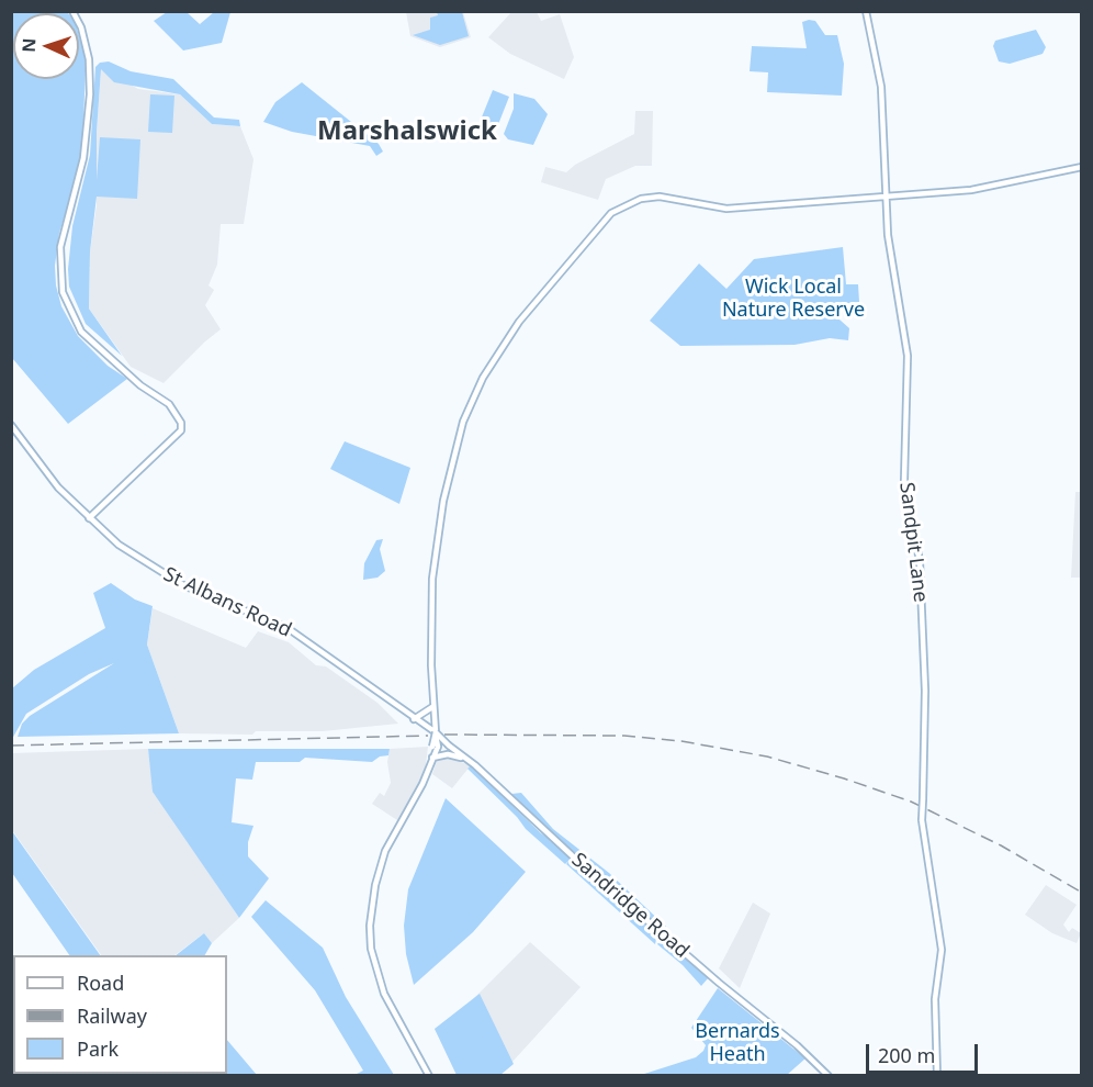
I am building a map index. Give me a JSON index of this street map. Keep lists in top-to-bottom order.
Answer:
{
  "streets": {
    "street": ["Sandpit Lane", "St Albans Road", "Sandridge Road"]
  },
  "crossings": [
    ["St Albans Road", "Sandridge Road"]
  ],
  "districts": ["Marshalswick"],
  "parks": ["Wick Local Nature Reserve", "Bernards Heath"],
  "legend": ["Road", "Railway", "Park"],
  "scale_bar": "200 m",
  "north": "left"
}
